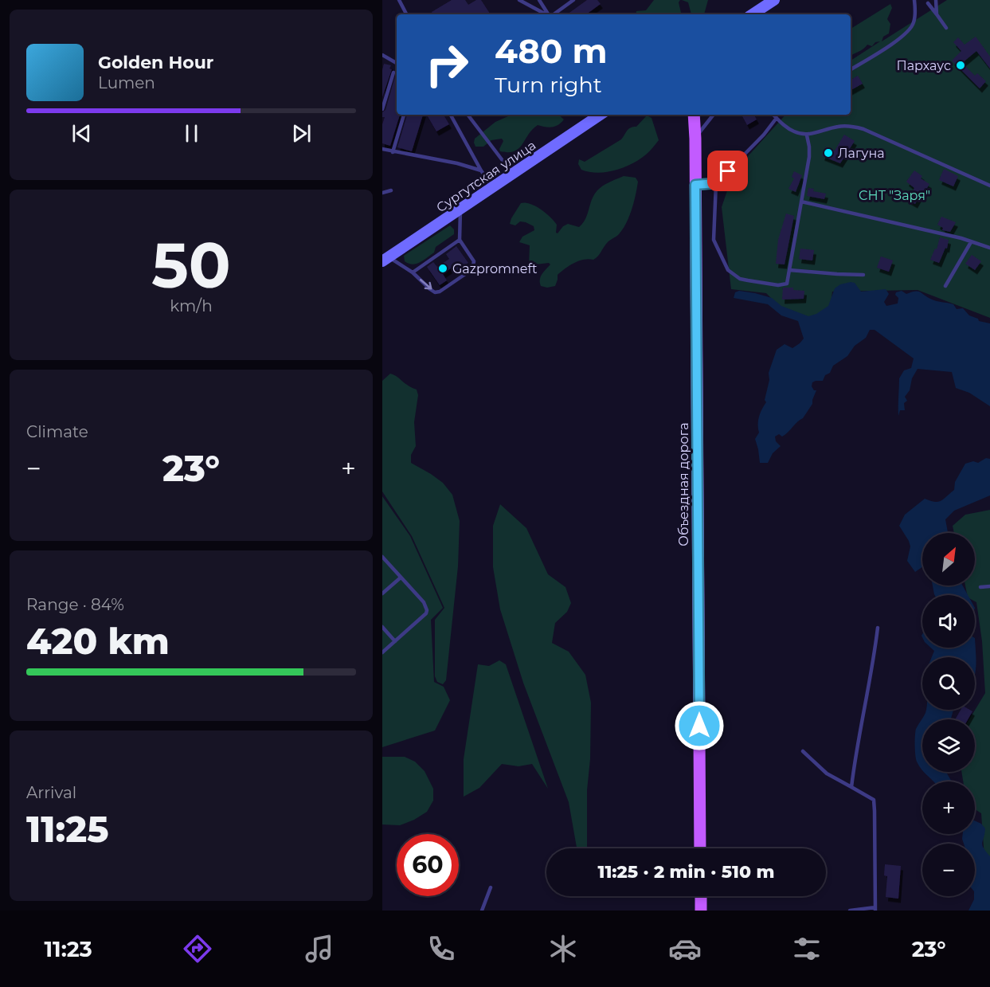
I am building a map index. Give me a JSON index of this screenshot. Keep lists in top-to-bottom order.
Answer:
{
  "streets": {
    "main road": ["Сургутская улица", "Объездная дорога"]
  },
  "parks": ["СНТ \"Заря\""],
  "places": ["Пархаус", "Лагуна", "Gazpromneft"],
  "north": "top right",
  "page": {
    "turn": ["480 m", "Turn right"],
    "song": ["Golden Hour", "Lumen"],
    "tile": [
      ["50", "km/h"],
      "Climate",
      ["Range · 84%", "420 km"],
      ["Arrival", "11:25"]
    ],
    "heat": ["−", "23°", "+"],
    "map_buttons": ["+", "−"],
    "limit": "60",
    "trip": "11:25 · 2 min · 510 m",
    "tabs": ["11:23", "23°"]
  }
}
